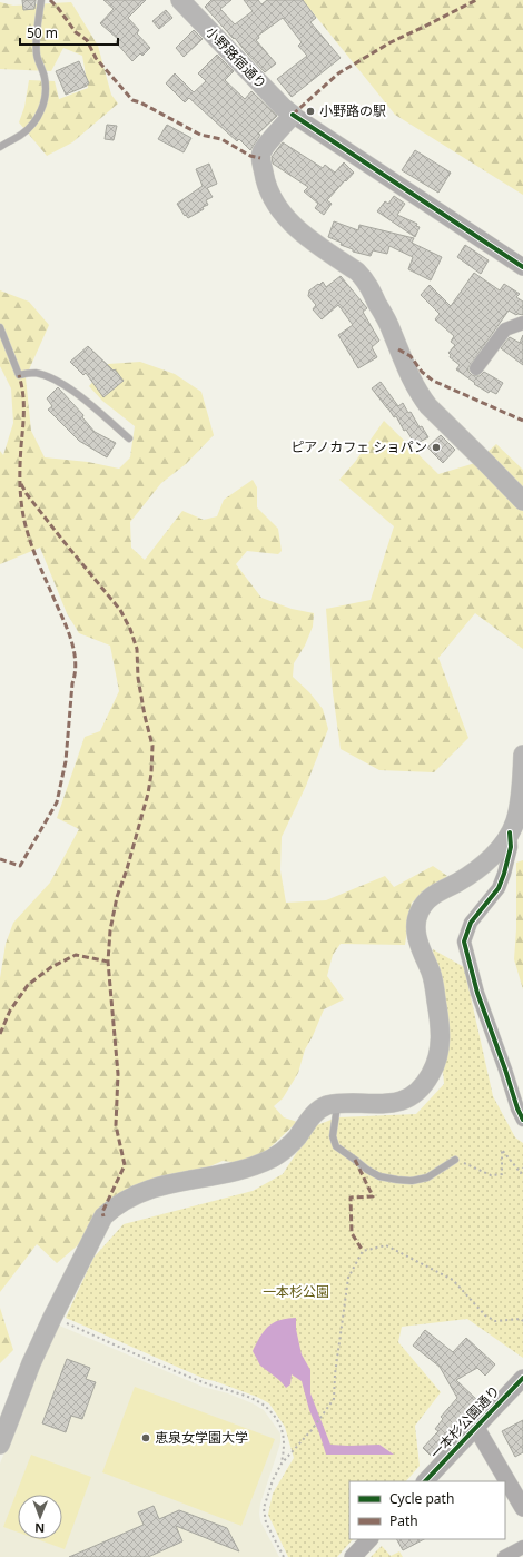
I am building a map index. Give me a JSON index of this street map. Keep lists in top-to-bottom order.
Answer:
{
  "streets": {
    "main road": ["小野路宿通り"],
    "street": ["一本杉公園通り"]
  },
  "parks": ["一本杉公園"],
  "places": ["小野路の駅", "ピアノカフェ ショパン", "恵泉女学園大学"],
  "legend": ["Cycle path", "Path"],
  "scale_bar": "50 m",
  "north": "bottom"
}
